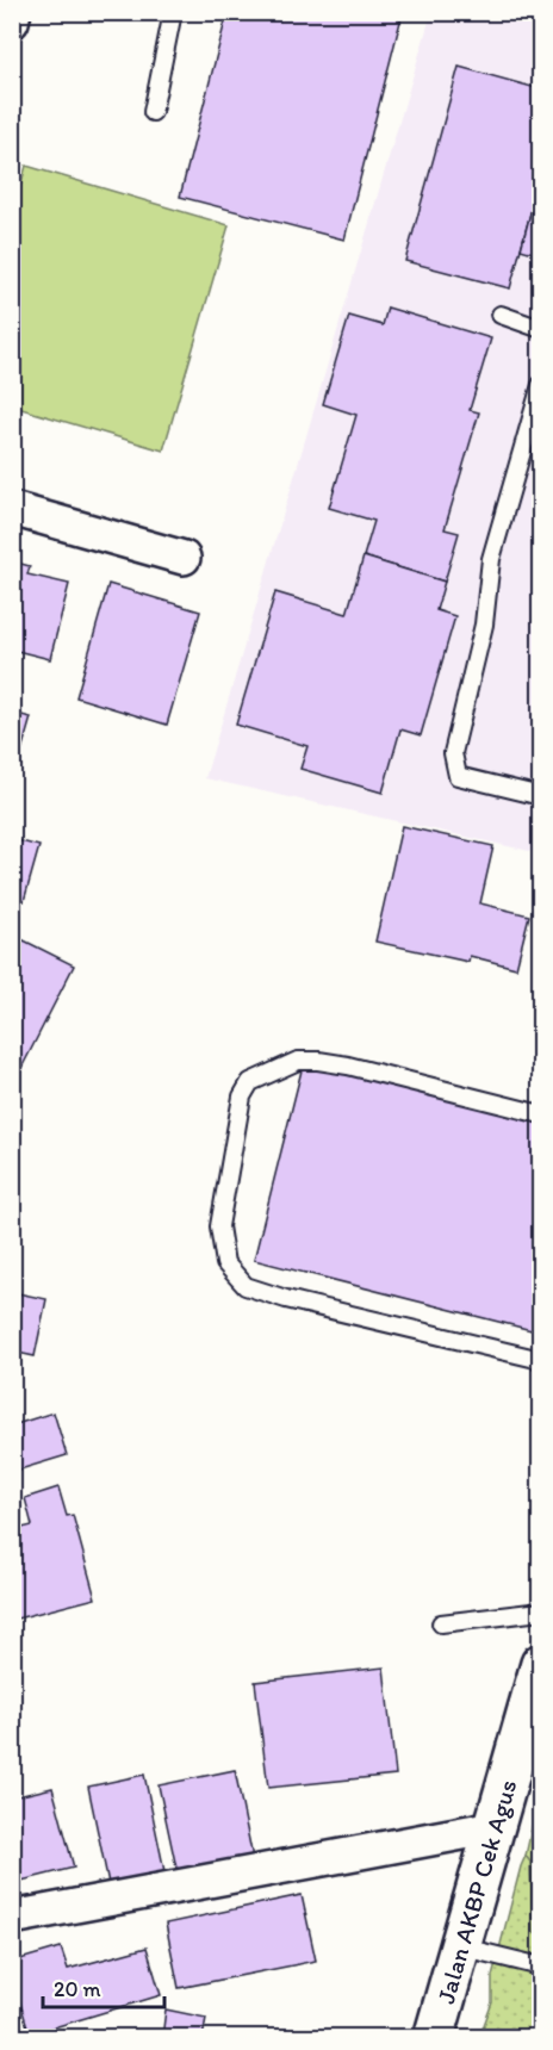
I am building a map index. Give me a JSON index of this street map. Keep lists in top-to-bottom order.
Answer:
{
  "streets": {
    "main road": ["Jalan AKBP Cek Agus"]
  },
  "scale_bar": "20 m"
}
